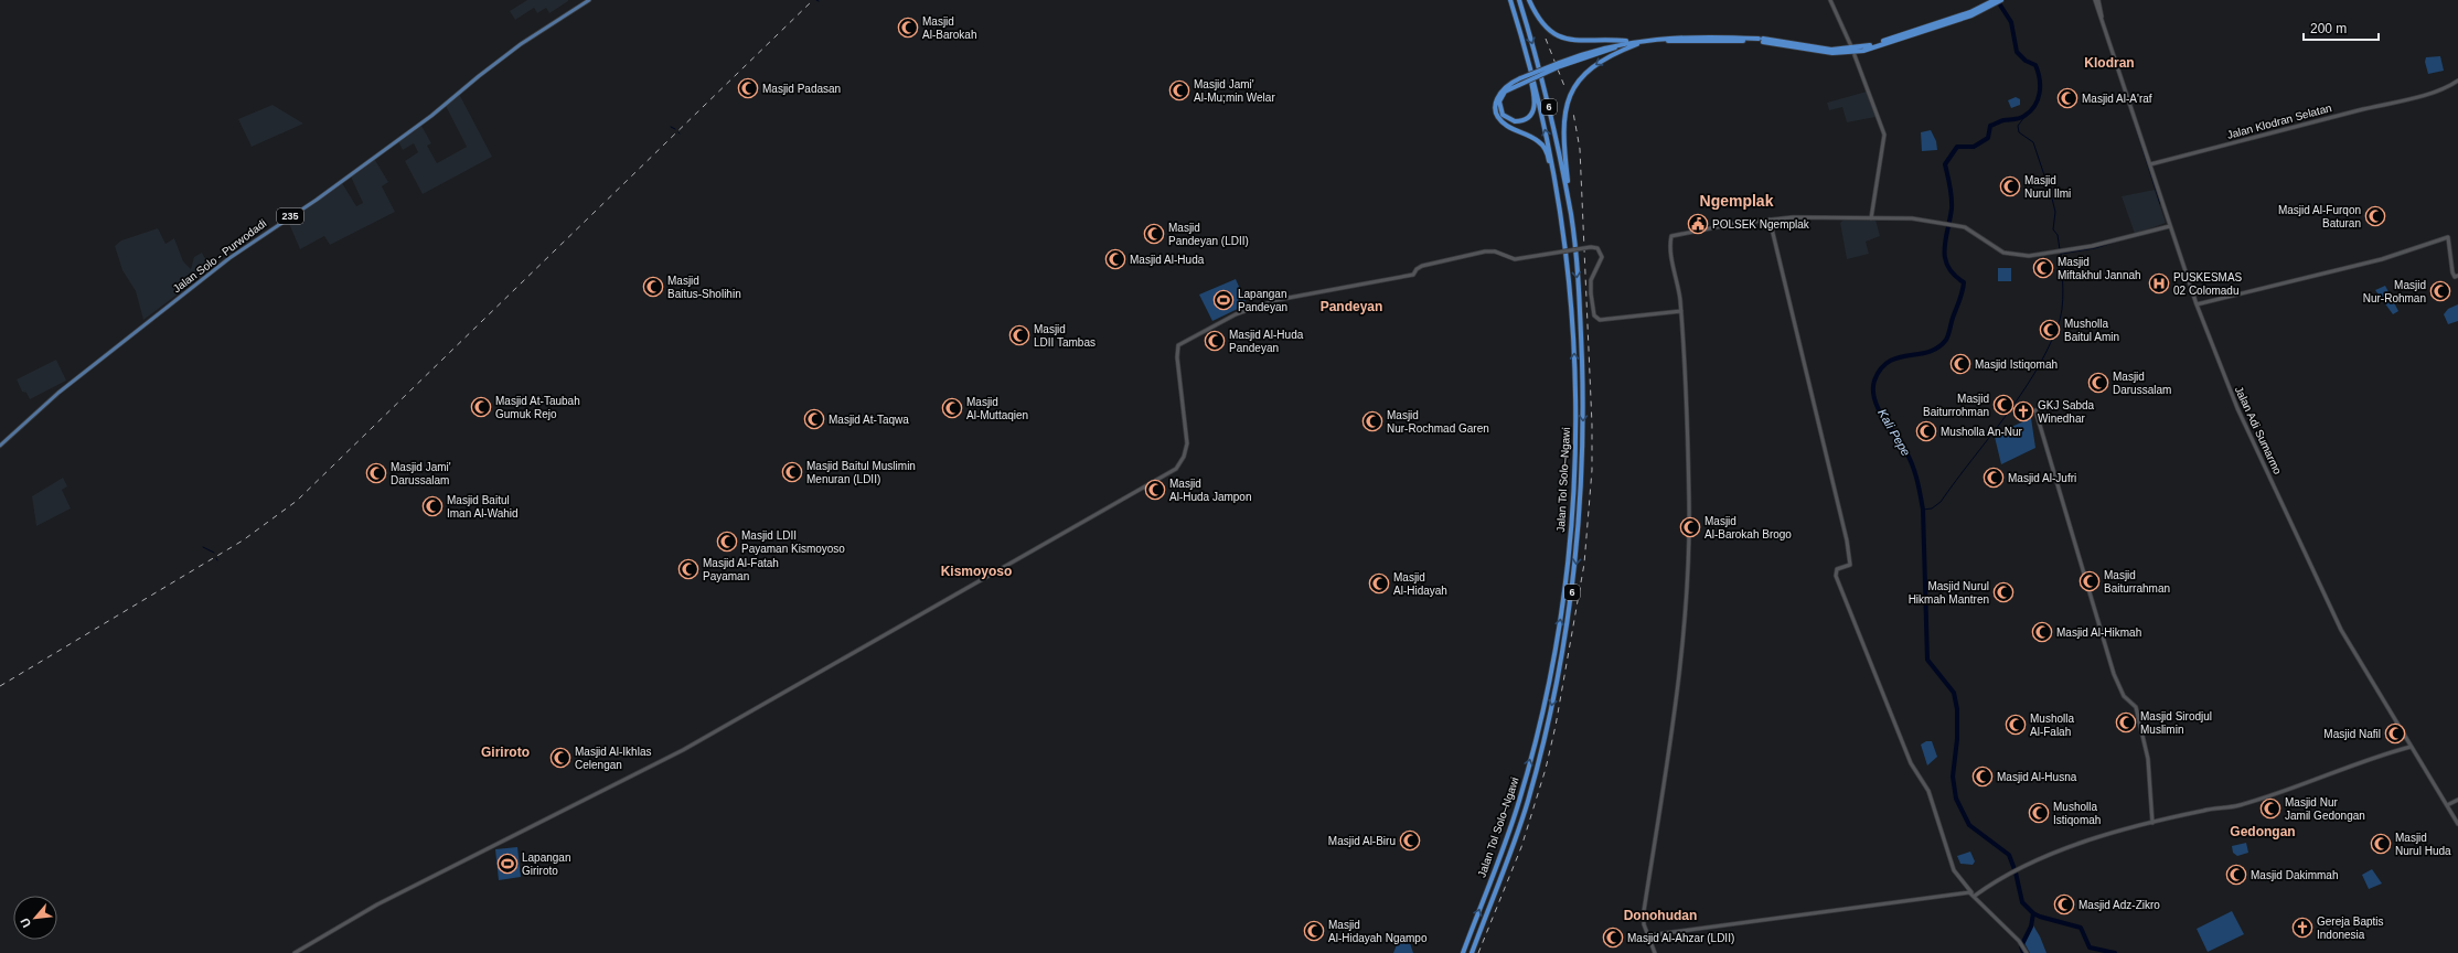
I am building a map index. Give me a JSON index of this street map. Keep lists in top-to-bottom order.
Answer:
{
  "streets": {
    "highway": ["6", "Jalan Tol Solo–Ngawi"],
    "main road": ["235", "Jalan Solo - Purwodadi"],
    "street": ["Jalan Klodran Selatan", "Jalan Adi Sumarmo"]
  },
  "crossings": [
    ["Jalan Klodran Selatan", "Jalan Adi Sumarmo"]
  ],
  "districts": [
    "Klodran",
    "Ngemplak",
    "Pandeyan",
    "Kismoyoso",
    "Giriroto",
    "Gedongan",
    "Donohudan"
  ],
  "water": ["Kali Pepe"],
  "places": {
    "mosque": [
      "Masjid Al-Barokah",
      "Masjid Padasan",
      "Masjid Jami' Al-Mu;min Welar",
      "Masjid Al-A'raf",
      "Masjid Nurul Ilmi",
      "Masjid Al-Furqon Baturan",
      "Masjid Pandeyan (LDII)",
      "Masjid Al-Huda",
      "Masjid Miftakhul Jannah",
      "Masjid Baitus-Sholihin",
      "Masjid Nur-Rohman",
      "Musholla Baitul Amin",
      "Masjid LDII Tambas",
      "Masjid Al-Huda Pandeyan",
      "Masjid Istiqomah",
      "Masjid Darussalam",
      "Masjid Baiturrohman",
      "Masjid At-Taubah Gumuk Rejo",
      "Masjid Al-Muttaqien",
      "Masjid At-Taqwa",
      "Masjid Nur-Rochmad Garen",
      "Musholla An-Nur",
      "Masjid Baitul Muslimin Menuran (LDII)",
      "Masjid Jami' Darussalam",
      "Masjid Al-Jufri",
      "Masjid Al-Huda Jampon",
      "Masjid Baitul Iman Al-Wahid",
      "Masjid Al-Barokah Brogo",
      "Masjid LDII Payaman Kismoyoso",
      "Masjid Al-Fatah Payaman",
      "Masjid Baiturrahman",
      "Masjid Al-Hidayah",
      "Masjid Nurul Hikmah Mantren",
      "Masjid Al-Hikmah",
      "Masjid Sirodjul Muslimin",
      "Musholla Al-Falah",
      "Masjid Nafil",
      "Masjid Al-Ikhlas Celengan",
      "Masjid Al-Husna",
      "Masjid Nur Jamil Gedongan",
      "Musholla Istiqomah",
      "Masjid Al-Biru",
      "Masjid Nurul Huda",
      "Masjid Dakimmah",
      "Masjid Adz-Zikro",
      "Masjid Al-Hidayah Ngampo",
      "Masjid Al-Ahzar (LDII)"
    ],
    "public building": ["POLSEK Ngemplak"],
    "hospital": ["PUSKESMAS 02 Colomadu"],
    "sports": ["Lapangan Pandeyan", "Lapangan Giriroto"],
    "church": ["GKJ Sabda Winedhar", "Gereja Baptis Indonesia"]
  },
  "scale_bar": "200 m",
  "north": "bottom left"
}
